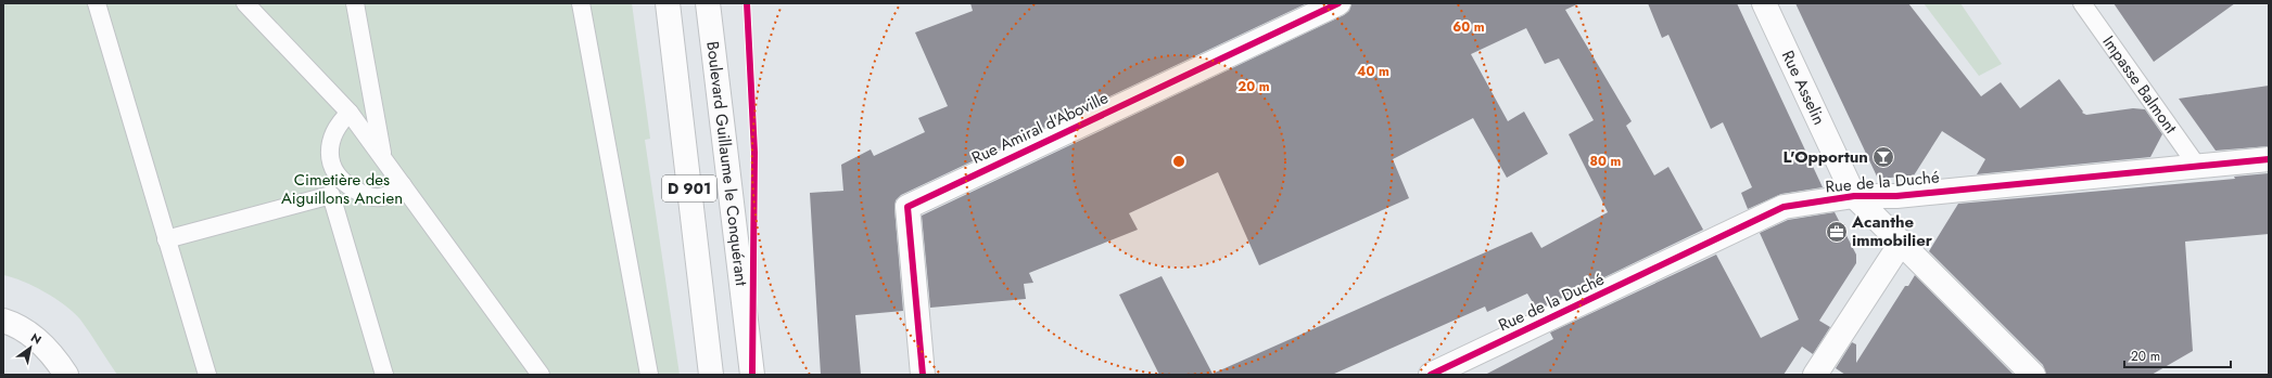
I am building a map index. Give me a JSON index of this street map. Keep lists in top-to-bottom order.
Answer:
{
  "streets": {
    "street": [
      "Rue Asselin",
      "Rue Amiral d'Aboville",
      "Boulevard Guillaume le Conquérant",
      "Rue de la Duché",
      "D 901"
    ],
    "lane": ["Impasse Balmont"]
  },
  "crossings": [
    ["Impasse Balmont", "Rue de la Duché"],
    ["Rue Asselin", "Rue de la Duché"]
  ],
  "parks": ["Cimetière des Aiguillons Ancien"],
  "places": {
    "bar": ["L'Opportun"],
    "office": ["Acanthe immobilier"]
  },
  "scale_bar": "20 m",
  "north": "top right",
  "rings": [
    "60 m",
    "40 m",
    "20 m",
    "80 m"
  ]
}
